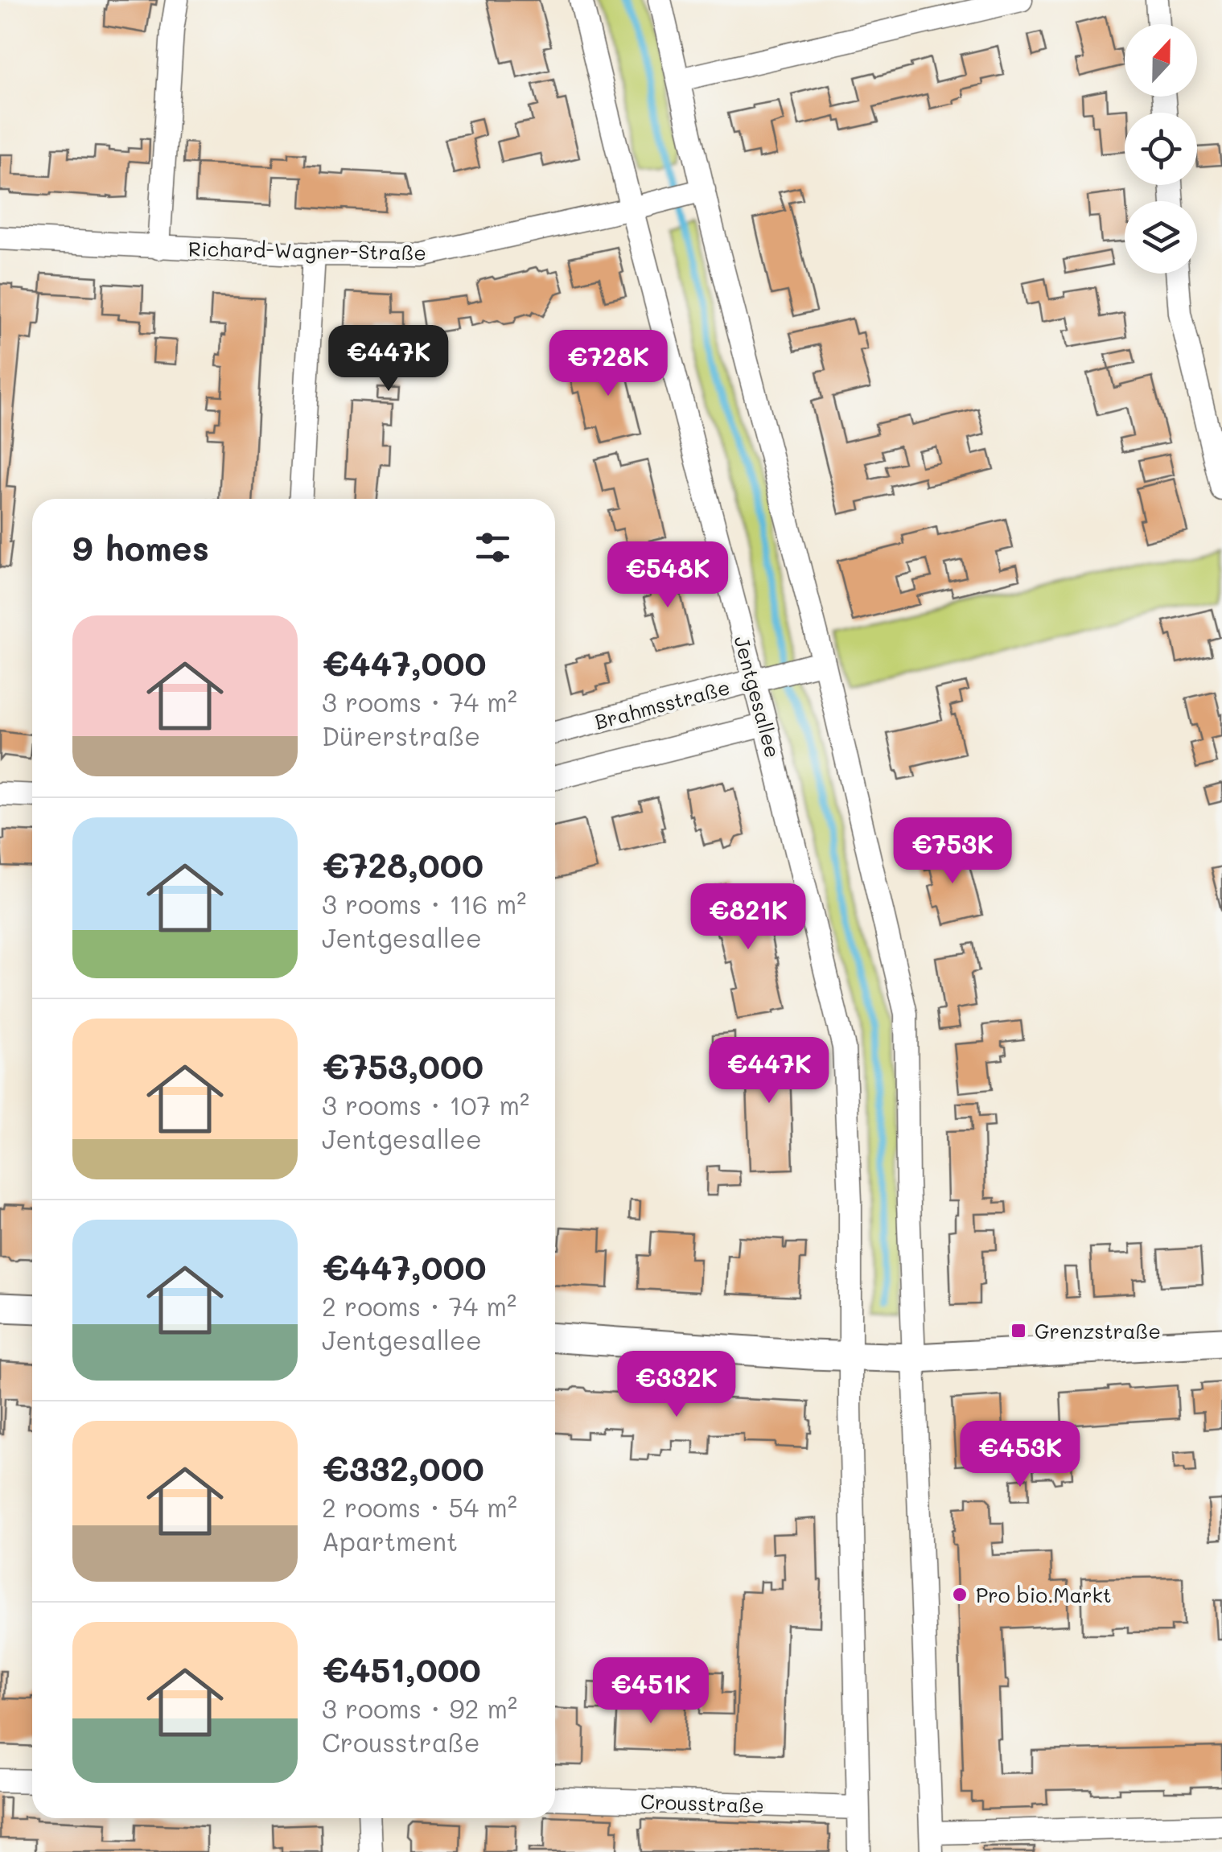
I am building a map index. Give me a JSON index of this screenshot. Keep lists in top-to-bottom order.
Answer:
{
  "streets": {
    "street": [
      "Richard-Wagner-Straße",
      "Jentgesallee",
      "Brahmsstraße",
      "Crousstraße"
    ]
  },
  "crossings": [
    ["Richard-Wagner-Straße", "Jentgesallee"],
    ["Jentgesallee", "Brahmsstraße"]
  ],
  "places": {
    "transit": ["Grenzstraße"],
    "other": ["Pro bio.Markt"]
  },
  "north": "top",
  "page": {
    "price": [
      "€447K",
      "€728K",
      "€548K",
      "€753K",
      "€821K",
      "€447K",
      "€332K",
      "€453K",
      "€451K"
    ],
    "heading": "9 homes",
    "list": [
      {
        "name": "€447,000",
        "note": "3 rooms · 74 m² · Dürerstraße"
      },
      {
        "name": "€728,000",
        "note": "3 rooms · 116 m² · Jentgesallee"
      },
      {
        "name": "€753,000",
        "note": "3 rooms · 107 m² · Jentgesallee"
      },
      {
        "name": "€447,000",
        "note": "2 rooms · 74 m² · Jentgesallee"
      },
      {
        "name": "€332,000",
        "note": "2 rooms · 54 m² · Apartment"
      },
      {
        "name": "€451,000",
        "note": "3 rooms · 92 m² · Crousstraße"
      }
    ]
  }
}
